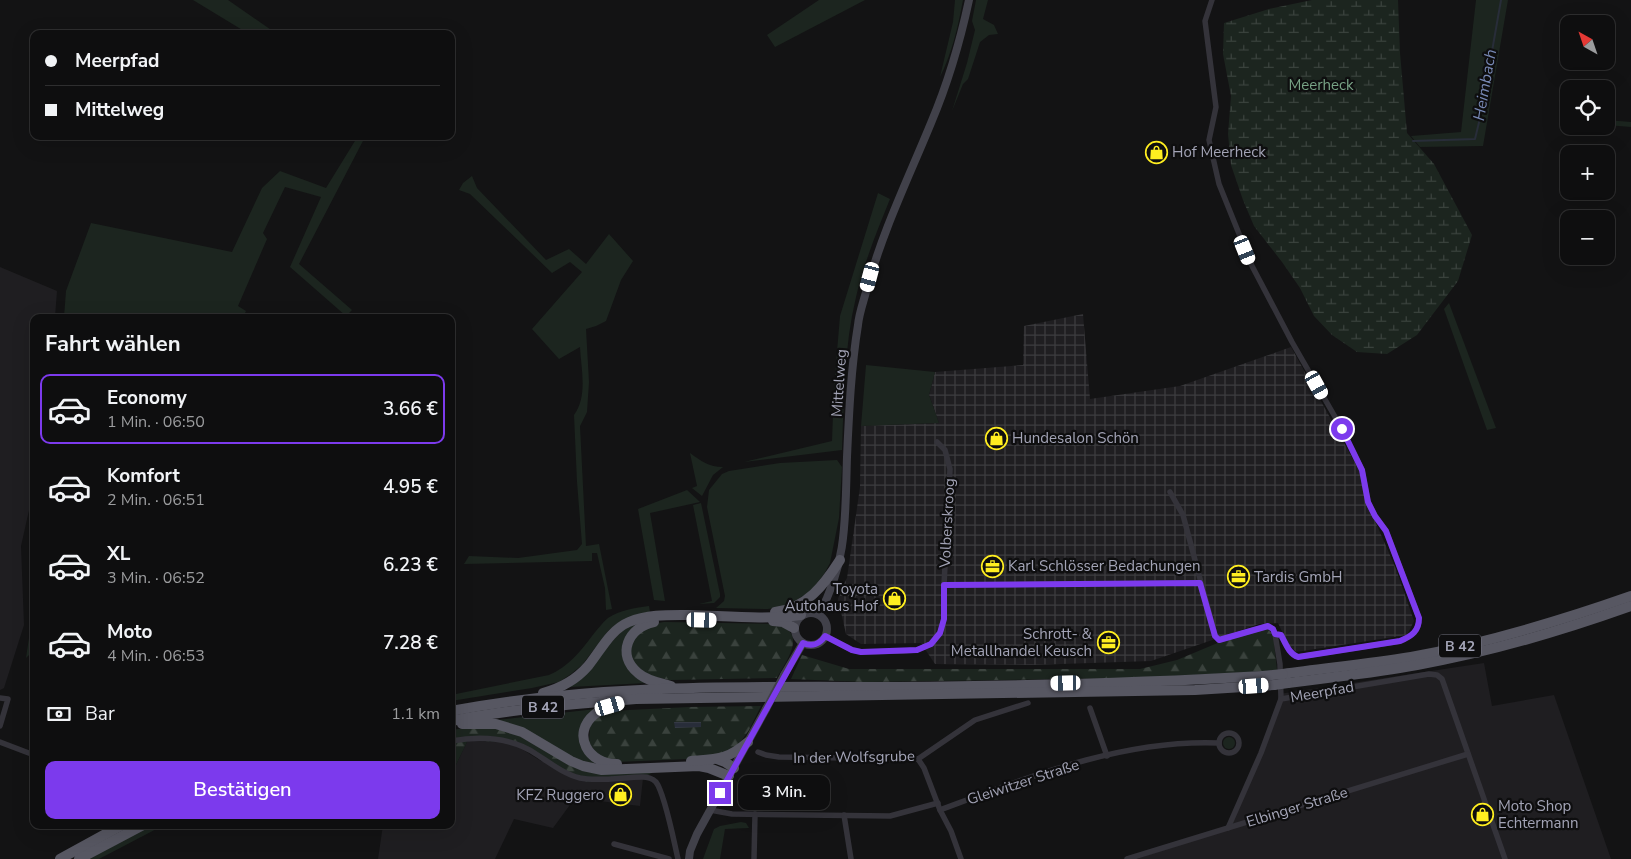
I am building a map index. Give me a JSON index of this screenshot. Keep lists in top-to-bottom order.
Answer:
{
  "streets": {
    "highway": ["B 42"],
    "main road": ["Mittelweg"],
    "street": [
      "Volberskroog",
      "Meerpfad",
      "In der Wolfsgrube",
      "Gleiwitzer Straße",
      "Elbinger Straße"
    ]
  },
  "crossings": [
    ["Mittelweg", "Volberskroog"],
    ["Meerpfad", "Elbinger Straße"]
  ],
  "water": ["Heimbach"],
  "parks": ["Meerheck"],
  "places": {
    "shop": [
      "Hof Meerheck",
      "Hundesalon Schön",
      "Toyota Autohaus Hof",
      "KFZ Ruggero",
      "Moto Shop Echtermann"
    ],
    "office": ["Karl Schlösser Bedachungen", "Tardis GmbH", "Schrott- & Metallhandel Keusch"]
  },
  "north": "top left",
  "page": {
    "map_buttons": ["+", "−"],
    "banner": ["Meerpfad", "Mittelweg"],
    "heading": "Fahrt wählen",
    "list": [
      {
        "name": "Economy",
        "note": "1 Min. · 06:50",
        "value": "3.66 €"
      },
      {
        "name": "Komfort",
        "note": "2 Min. · 06:51",
        "value": "4.95 €"
      },
      {
        "name": "XL",
        "note": "3 Min. · 06:52",
        "value": "6.23 €"
      },
      {
        "name": "Moto",
        "note": "4 Min. · 06:53",
        "value": "7.28 €"
      }
    ],
    "pay": ["Bar", "1.1 km"],
    "buttons": "Bestätigen",
    "bubble": "3 Min."
  }
}
